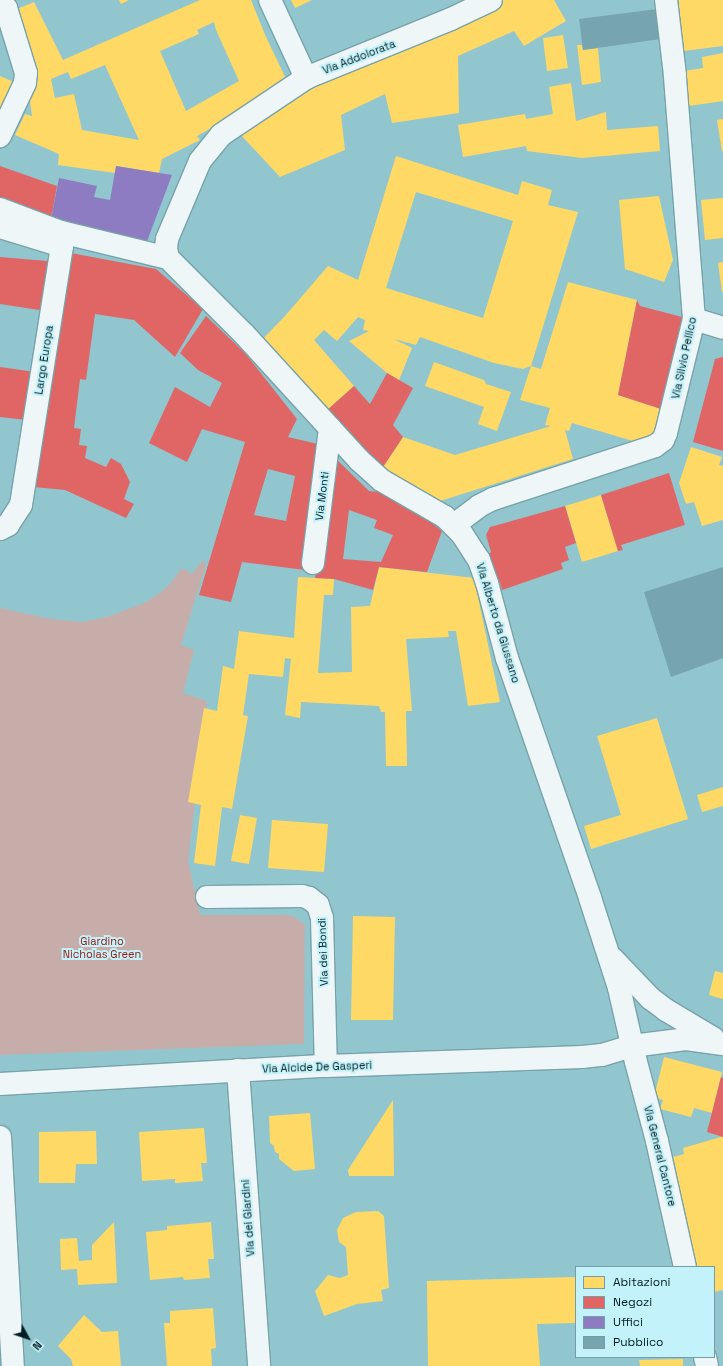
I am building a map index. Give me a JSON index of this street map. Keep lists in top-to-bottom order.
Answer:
{
  "streets": {
    "street": [
      "Via Addolorata",
      "Via Silvio Pellico",
      "Largo Europa",
      "Via Monti",
      "Via Alberto da Giussano",
      "Via dei Bondi",
      "Via Alcide De Gasperi",
      "Via General Cantore",
      "Via dei Giardini"
    ]
  },
  "crossings": [
    ["Via Addolorata", "Via Alberto da Giussano"],
    ["Via Silvio Pellico", "Via Alberto da Giussano"],
    ["Via Monti", "Via Alberto da Giussano"],
    ["Via Alberto da Giussano", "Via Alcide De Gasperi"],
    ["Via Alberto da Giussano", "Via General Cantore"],
    ["Via dei Bondi", "Via Alcide De Gasperi"],
    ["Via Alcide De Gasperi", "Via General Cantore"],
    ["Via Alcide De Gasperi", "Via dei Giardini"]
  ],
  "parks": ["Giardino Nicholas Green"],
  "legend": [
    "Abitazioni",
    "Negozi",
    "Uffici",
    "Pubblico"
  ],
  "north": "bottom right"
}
